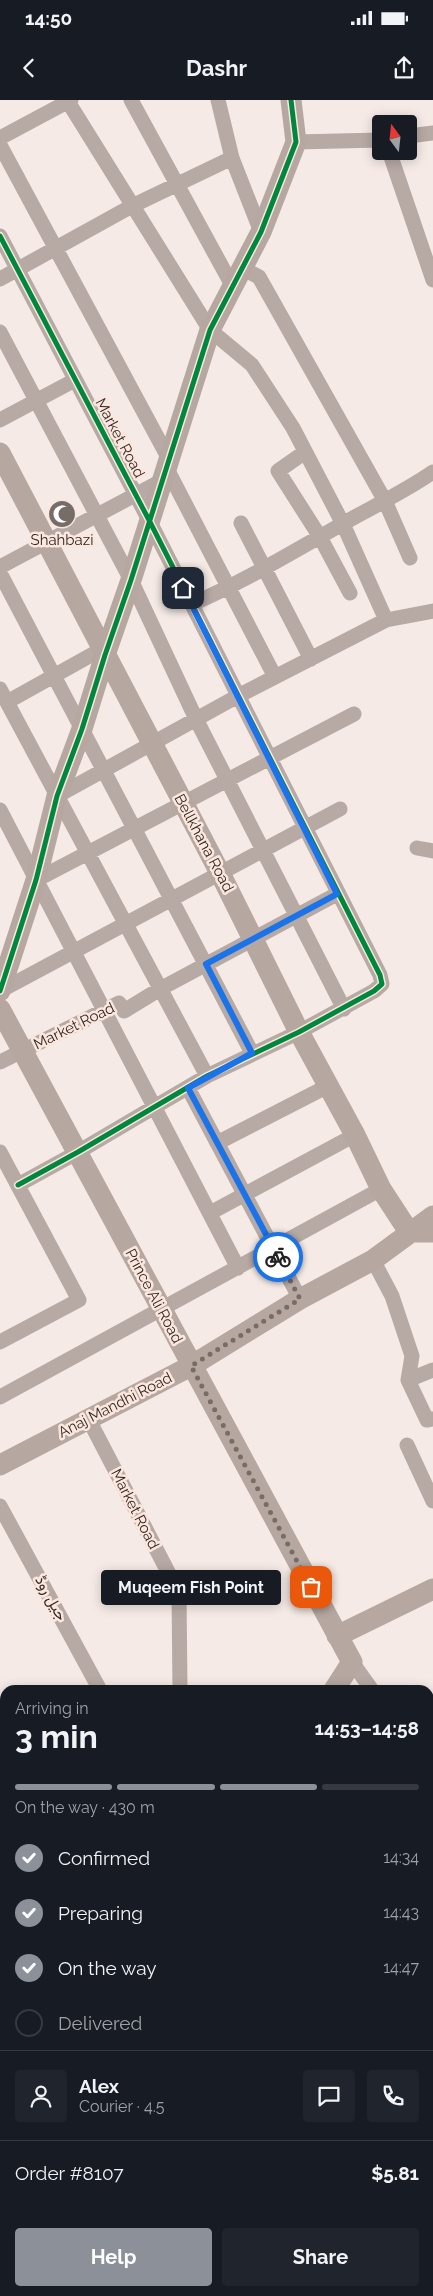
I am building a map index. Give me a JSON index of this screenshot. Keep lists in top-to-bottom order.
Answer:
{
  "streets": {
    "street": [
      "Market Road",
      "Bellkhana Road",
      "Prince Ali Road",
      "Anaj Mandhi Road",
      "جیل روڈ"
    ]
  },
  "crossings": [
    ["Market Road", "Bellkhana Road"],
    ["Market Road", "Prince Ali Road"],
    ["Market Road", "Anaj Mandhi Road"],
    ["Bellkhana Road", "Anaj Mandhi Road"],
    ["Prince Ali Road", "Anaj Mandhi Road"]
  ],
  "places": {
    "mosque": ["Shahbazi"],
    "other": ["Muqeem Fish Point"]
  },
  "north": "top",
  "page": {
    "status": "14:50",
    "header": "Dashr",
    "bubble": "Muqeem Fish Point",
    "heading": ["3 min", "Arriving in", "14:53–14:58"],
    "panel": [
      "Alex",
      "Courier · 4.5",
      "Order #8107",
      "$5.81"
    ],
    "bar": "On the way · 430 m",
    "list": [
      ["Confirmed", "14:34"],
      ["Preparing", "14:43"],
      ["On the way", "14:47"],
      "Delivered"
    ],
    "buttons": ["Help", "Share"]
  }
}
